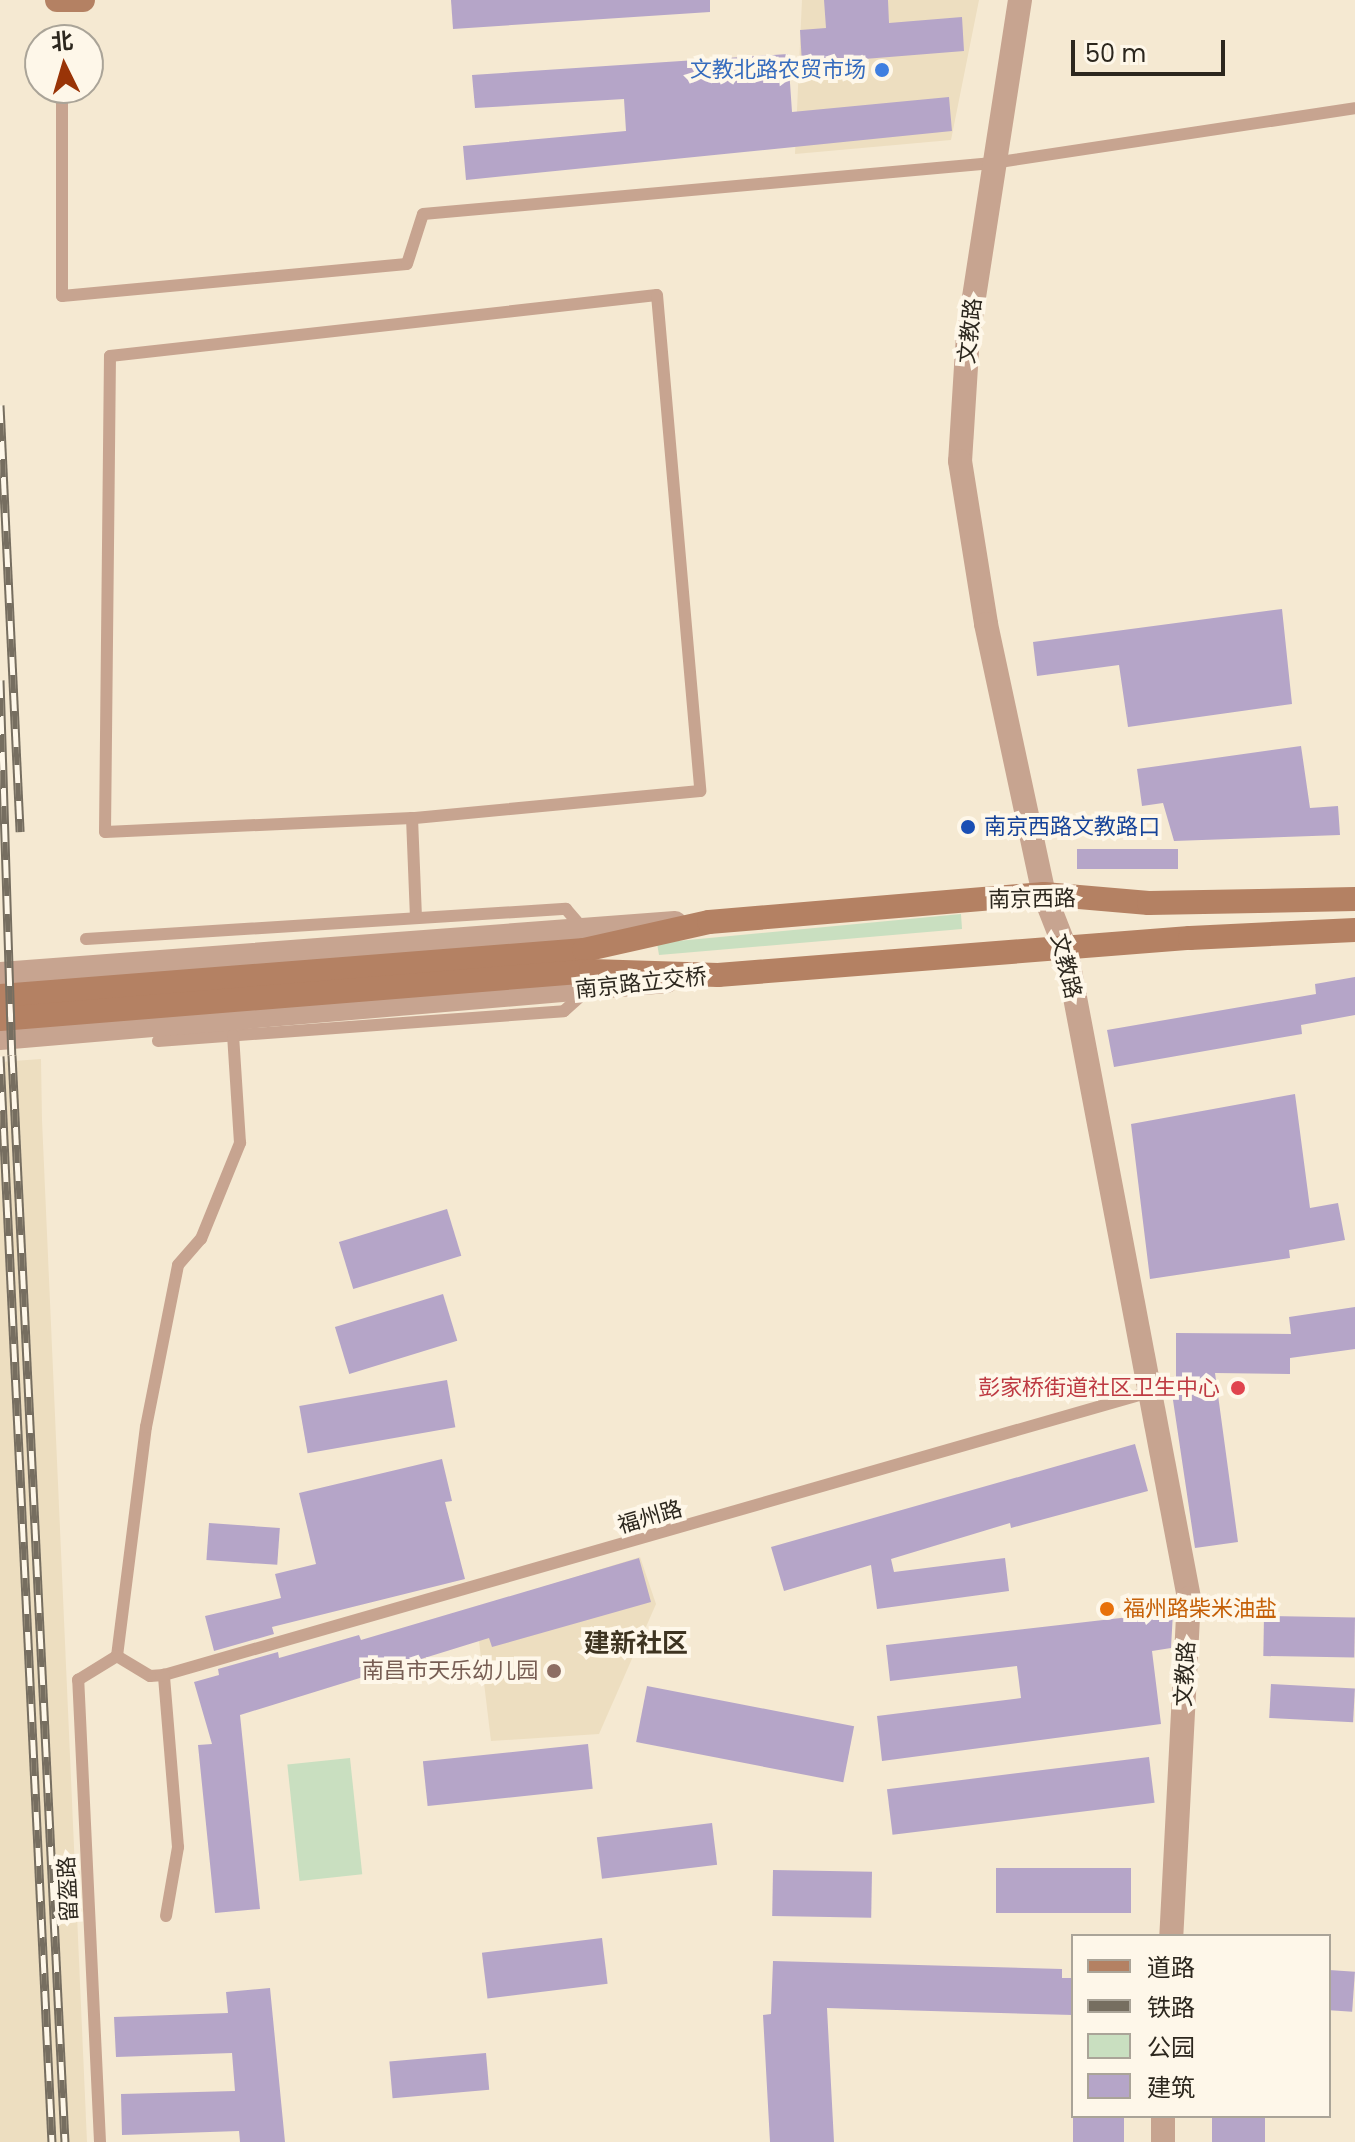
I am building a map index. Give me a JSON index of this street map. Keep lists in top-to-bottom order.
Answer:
{
  "streets": {
    "main road": ["南京西路", "南京路立交桥"],
    "street": ["文教路"],
    "lane": ["福州路", "留盔路"]
  },
  "crossings": [
    ["文教路", "南京西路"],
    ["文教路", "福州路"],
    ["南京西路", "南京路立交桥"]
  ],
  "districts": ["建新社区"],
  "places": [
    "文教北路农贸市场",
    "南京西路文教路口",
    "彭家桥街道社区卫生中心",
    "福州路柴米油盐",
    "南昌市天乐幼儿园"
  ],
  "legend": [
    "道路",
    "铁路",
    "公园",
    "建筑"
  ],
  "scale_bar": "50 m",
  "north": "top"
}
